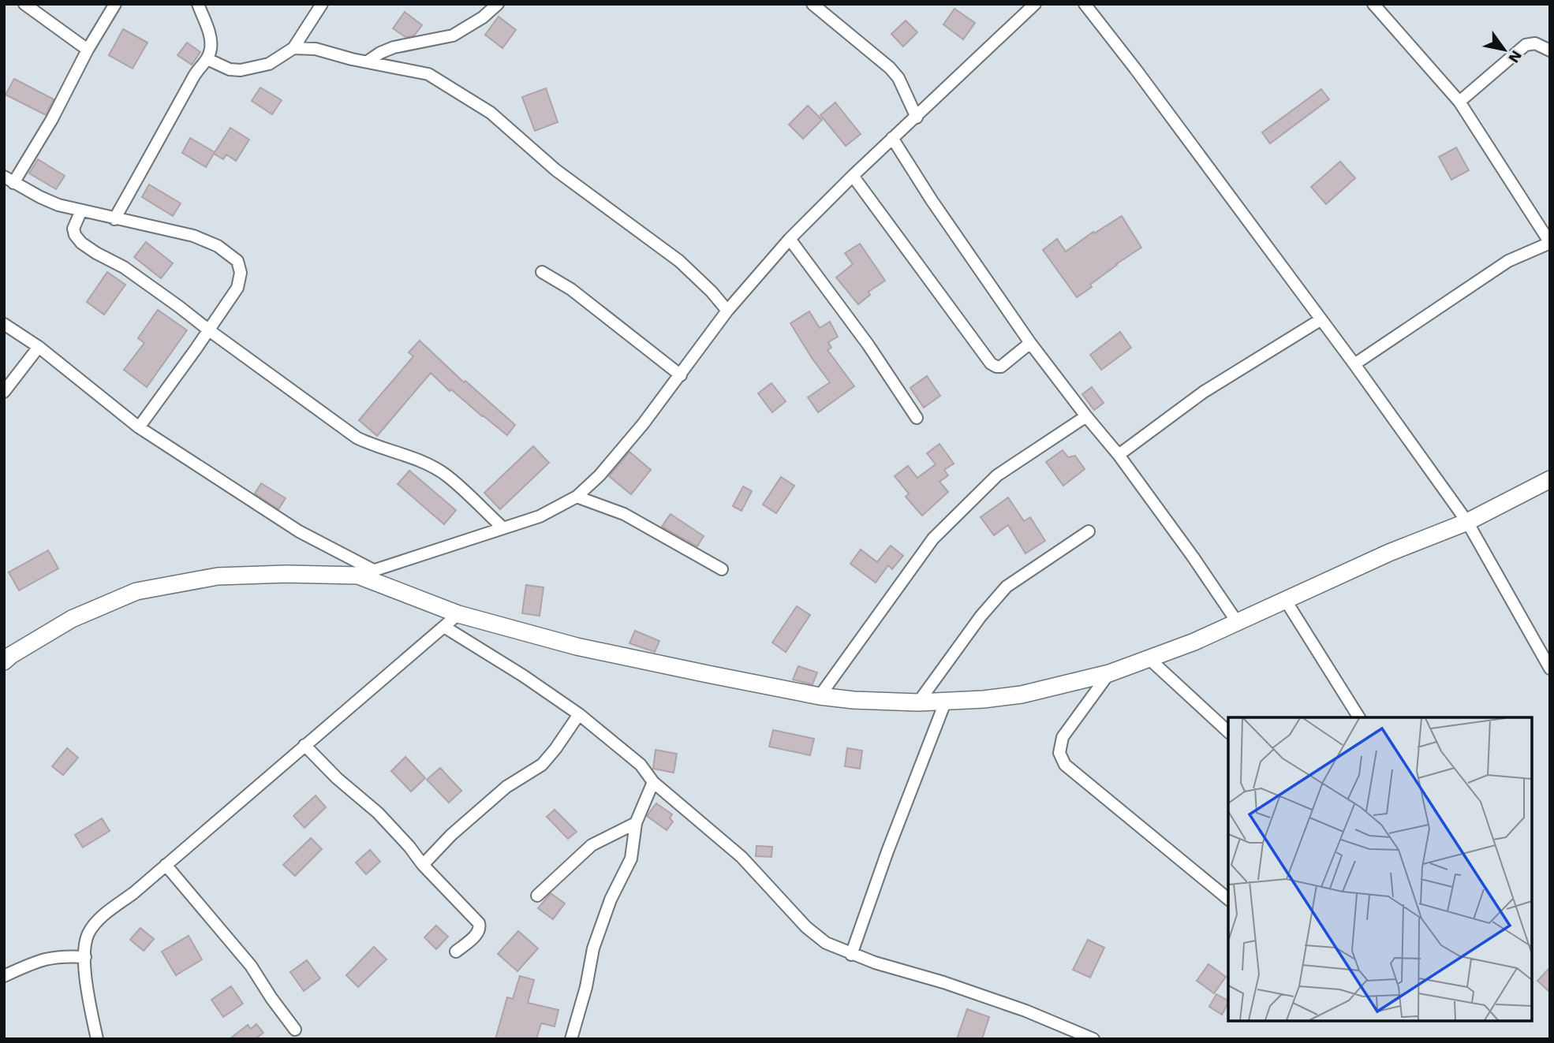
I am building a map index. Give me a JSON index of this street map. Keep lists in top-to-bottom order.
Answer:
{
  "north": "bottom right"
}
